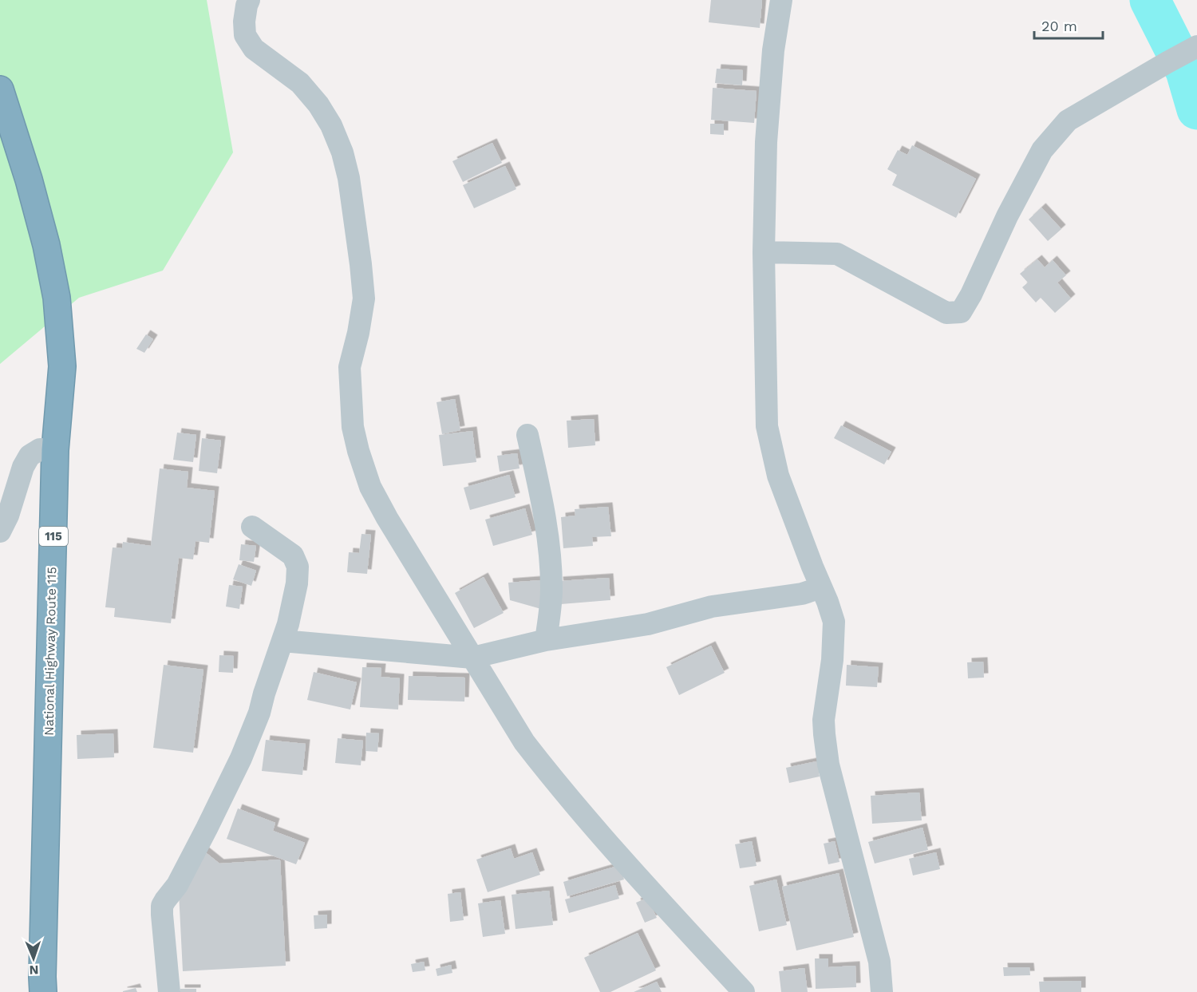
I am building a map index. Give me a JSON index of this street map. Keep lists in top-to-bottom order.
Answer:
{
  "streets": {
    "highway": ["115", "National Highway Route 115"]
  },
  "scale_bar": "20 m",
  "north": "bottom"
}
